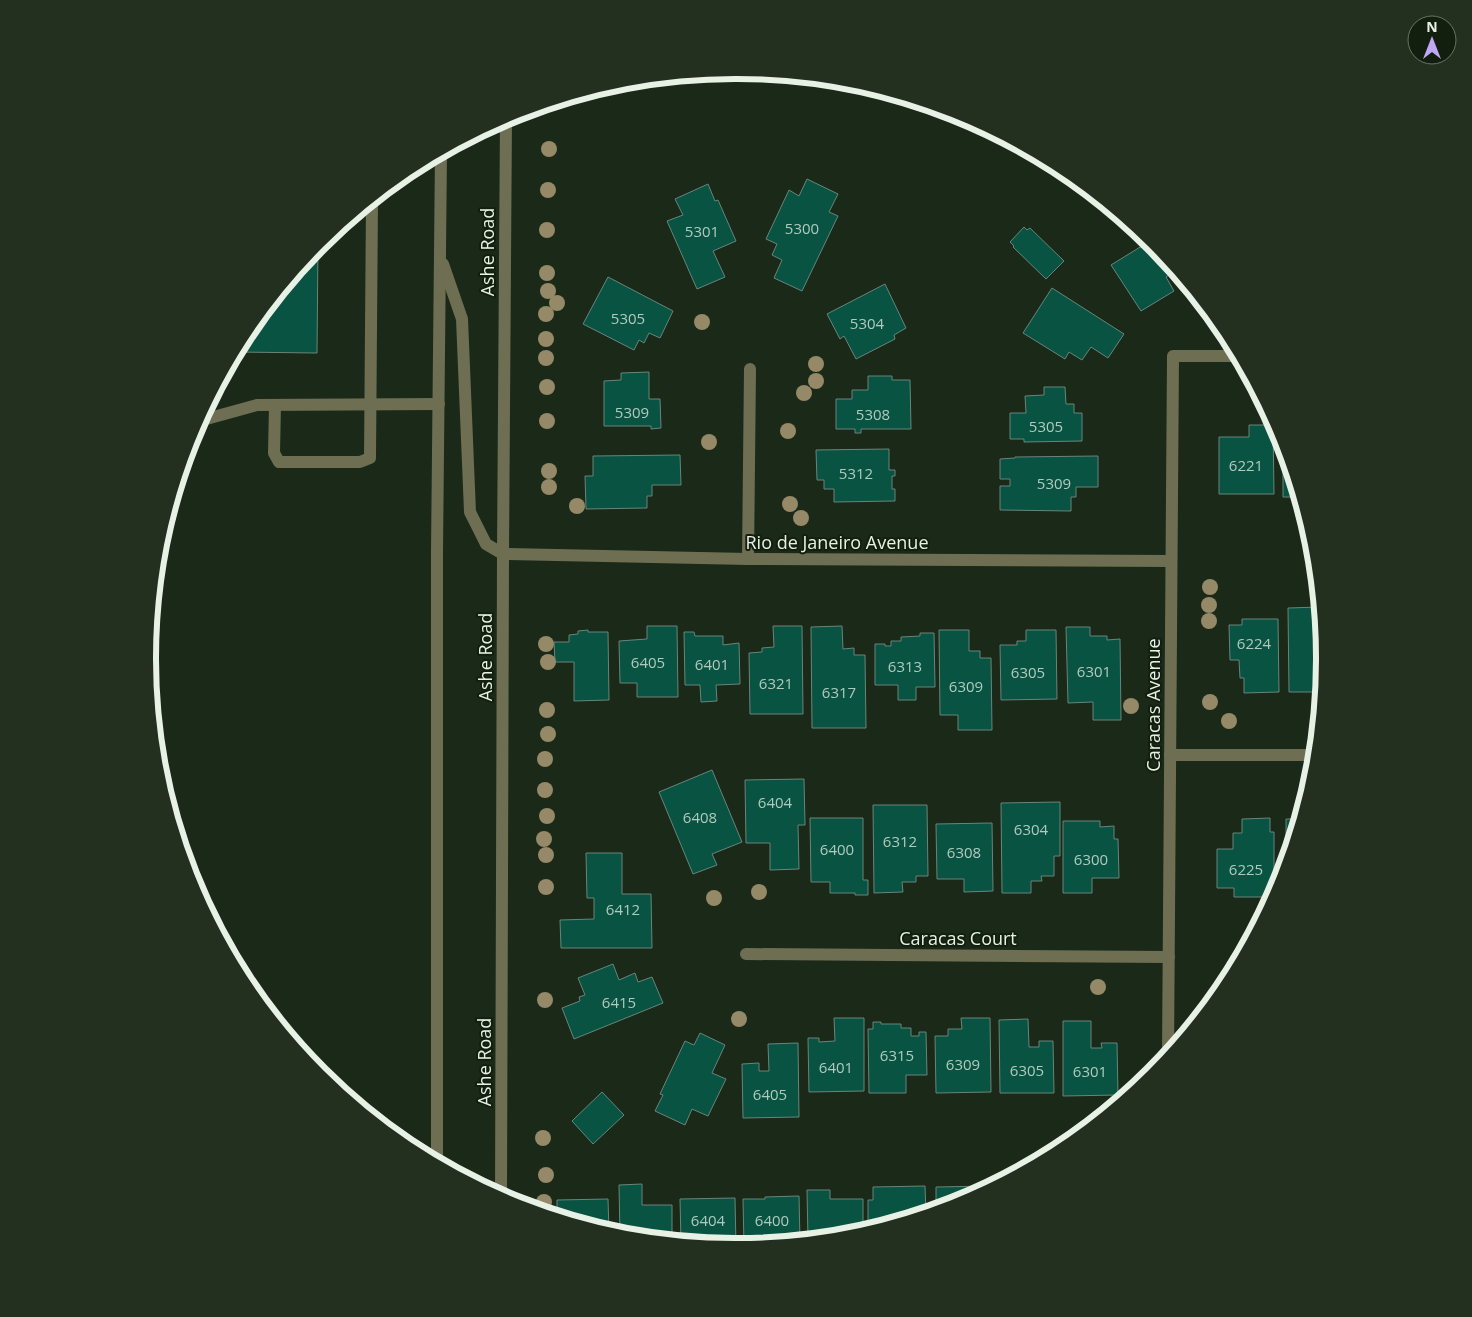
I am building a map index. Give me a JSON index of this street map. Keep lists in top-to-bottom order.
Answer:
{
  "streets": {
    "street": [
      "Ashe Road",
      "Rio de Janeiro Avenue",
      "Caracas Avenue",
      "Caracas Court"
    ]
  },
  "crossings": [
    ["Ashe Road", "Rio de Janeiro Avenue"],
    ["Rio de Janeiro Avenue", "Caracas Avenue"],
    ["Caracas Avenue", "Caracas Court"]
  ],
  "house_numbers": [
    "5300",
    "5301",
    "5305",
    "5304",
    "5309",
    "5308",
    "5305",
    "6221",
    "5312",
    "5309",
    "6224",
    "6405",
    "6401",
    "6313",
    "6301",
    "6305",
    "6321",
    "6309",
    "6317",
    "6404",
    "6408",
    "6304",
    "6312",
    "6400",
    "6308",
    "6300",
    "6225",
    "6412",
    "6415",
    "6315",
    "6309",
    "6401",
    "6305",
    "6301",
    "6405",
    "6404",
    "6400"
  ],
  "north": "top"
}
